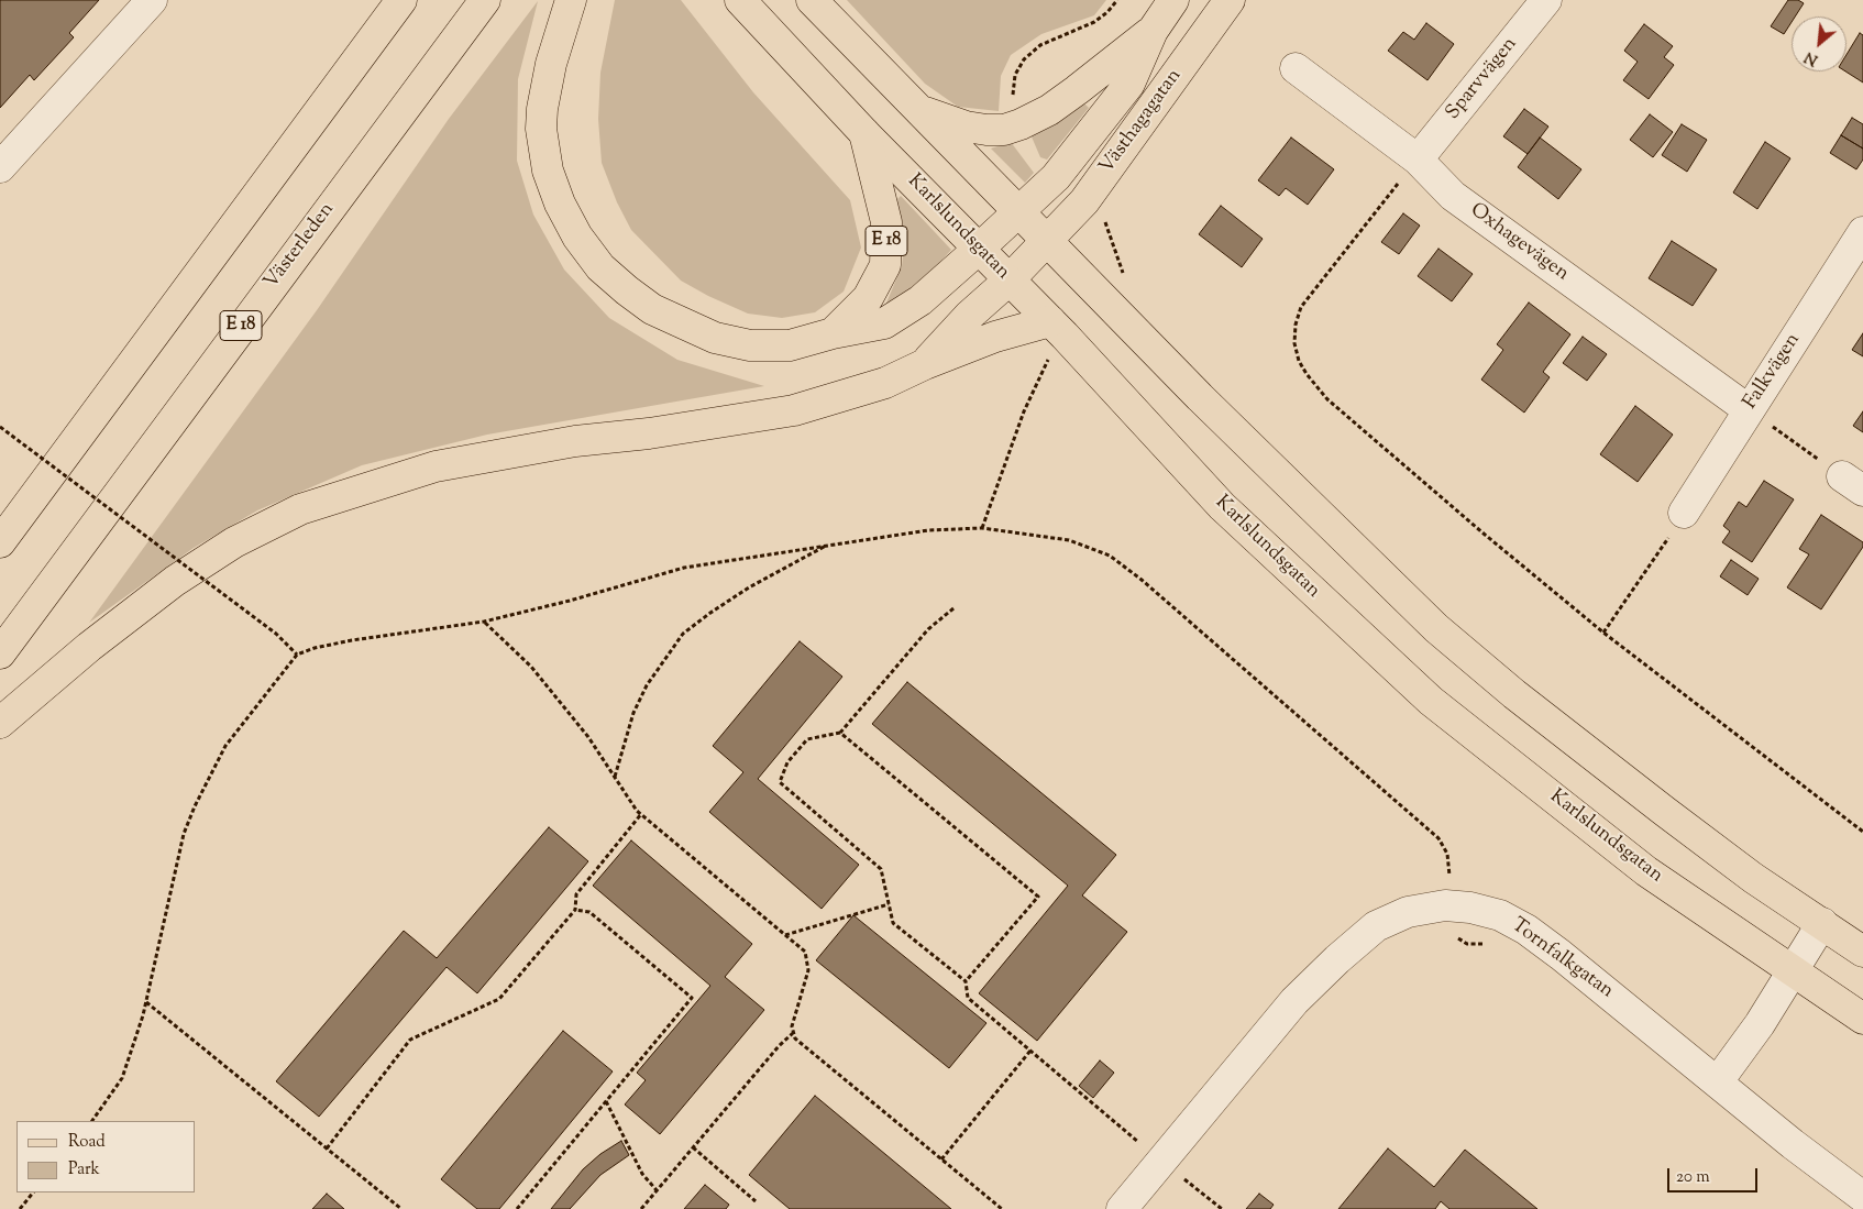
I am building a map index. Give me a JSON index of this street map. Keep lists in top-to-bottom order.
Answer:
{
  "streets": {
    "main road": [
      "Västhagagatan",
      "Karlslundsgatan",
      "E 18",
      "Västerleden"
    ],
    "street": [
      "Sparvvägen",
      "Oxhagevägen",
      "Falkvägen",
      "Tornfalkgatan"
    ]
  },
  "crossings": [
    ["Sparvvägen", "Oxhagevägen"],
    ["Västhagagatan", "Karlslundsgatan"],
    ["Västhagagatan", "E 18"],
    ["Karlslundsgatan", "E 18"],
    ["Oxhagevägen", "Falkvägen"]
  ],
  "legend": ["Road", "Park"],
  "scale_bar": "20 m",
  "north": "bottom left"
}
